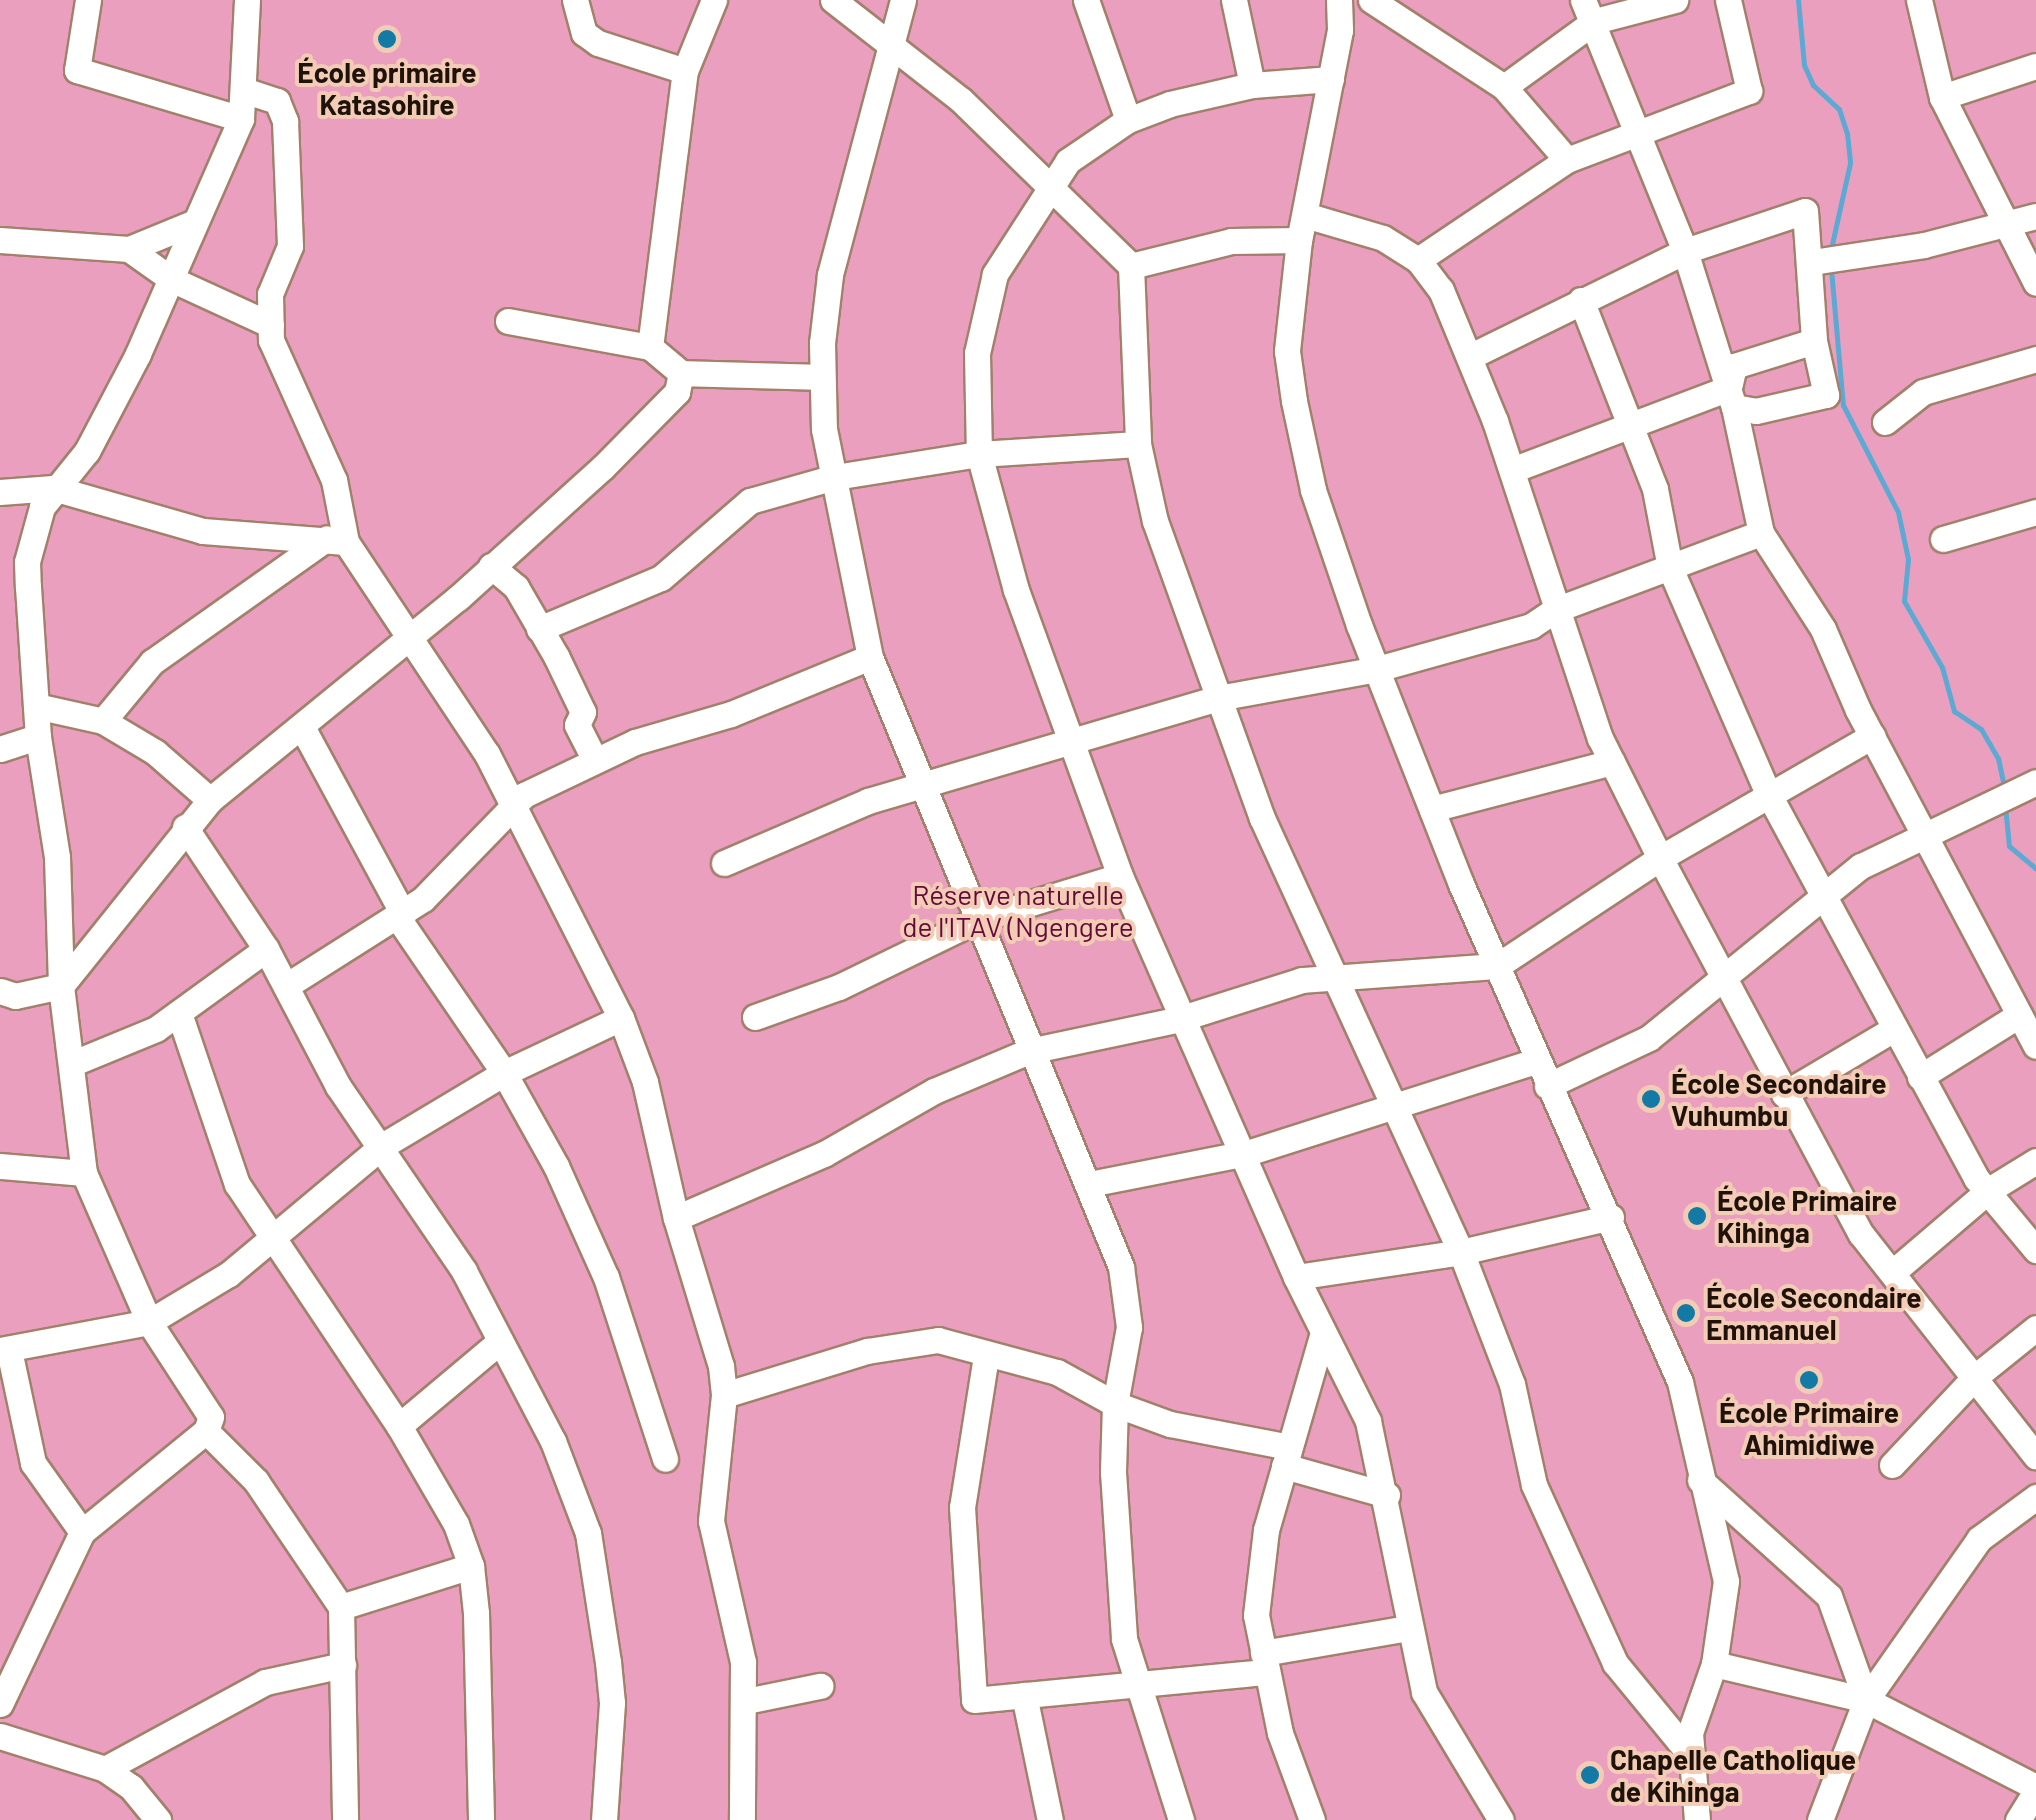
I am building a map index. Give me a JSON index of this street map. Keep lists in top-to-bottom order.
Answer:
{
  "parks": ["Réserve naturelle de l'ITAV (Ngengere"],
  "places": [
    "École primaire Katasohire",
    "École Secondaire Vuhumbu",
    "École Primaire Kihinga",
    "École Secondaire Emmanuel",
    "École Primaire Ahimidiwe",
    "Chapelle Catholique de Kihinga"
  ]
}
